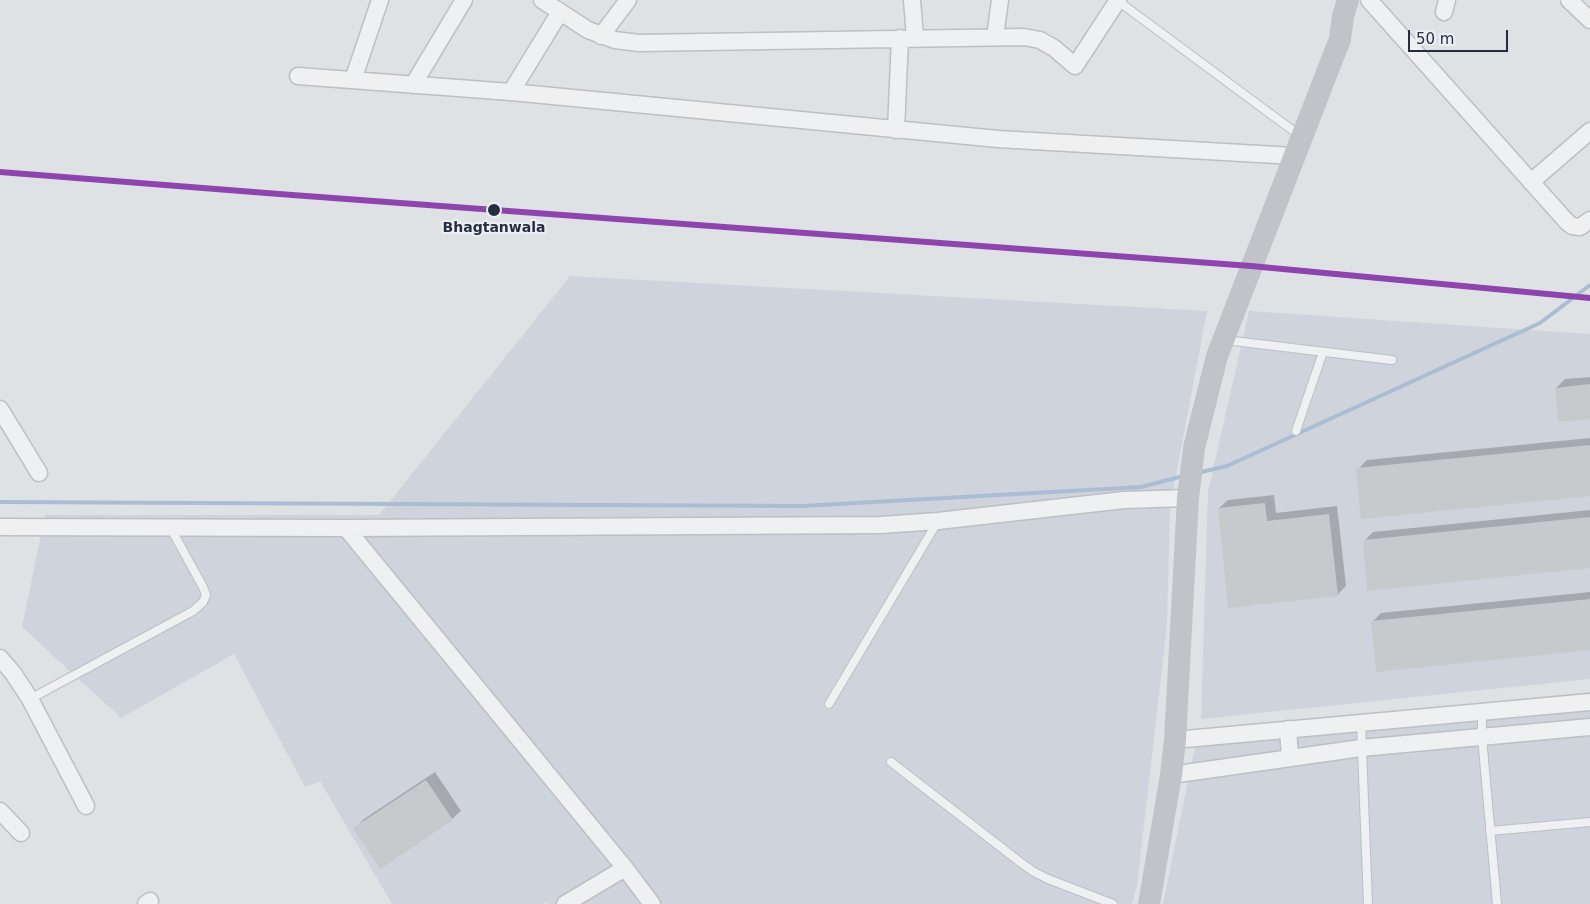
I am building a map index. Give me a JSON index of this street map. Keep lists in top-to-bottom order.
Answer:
{
  "places": ["Bhagtanwala"],
  "scale_bar": "50 m"
}
